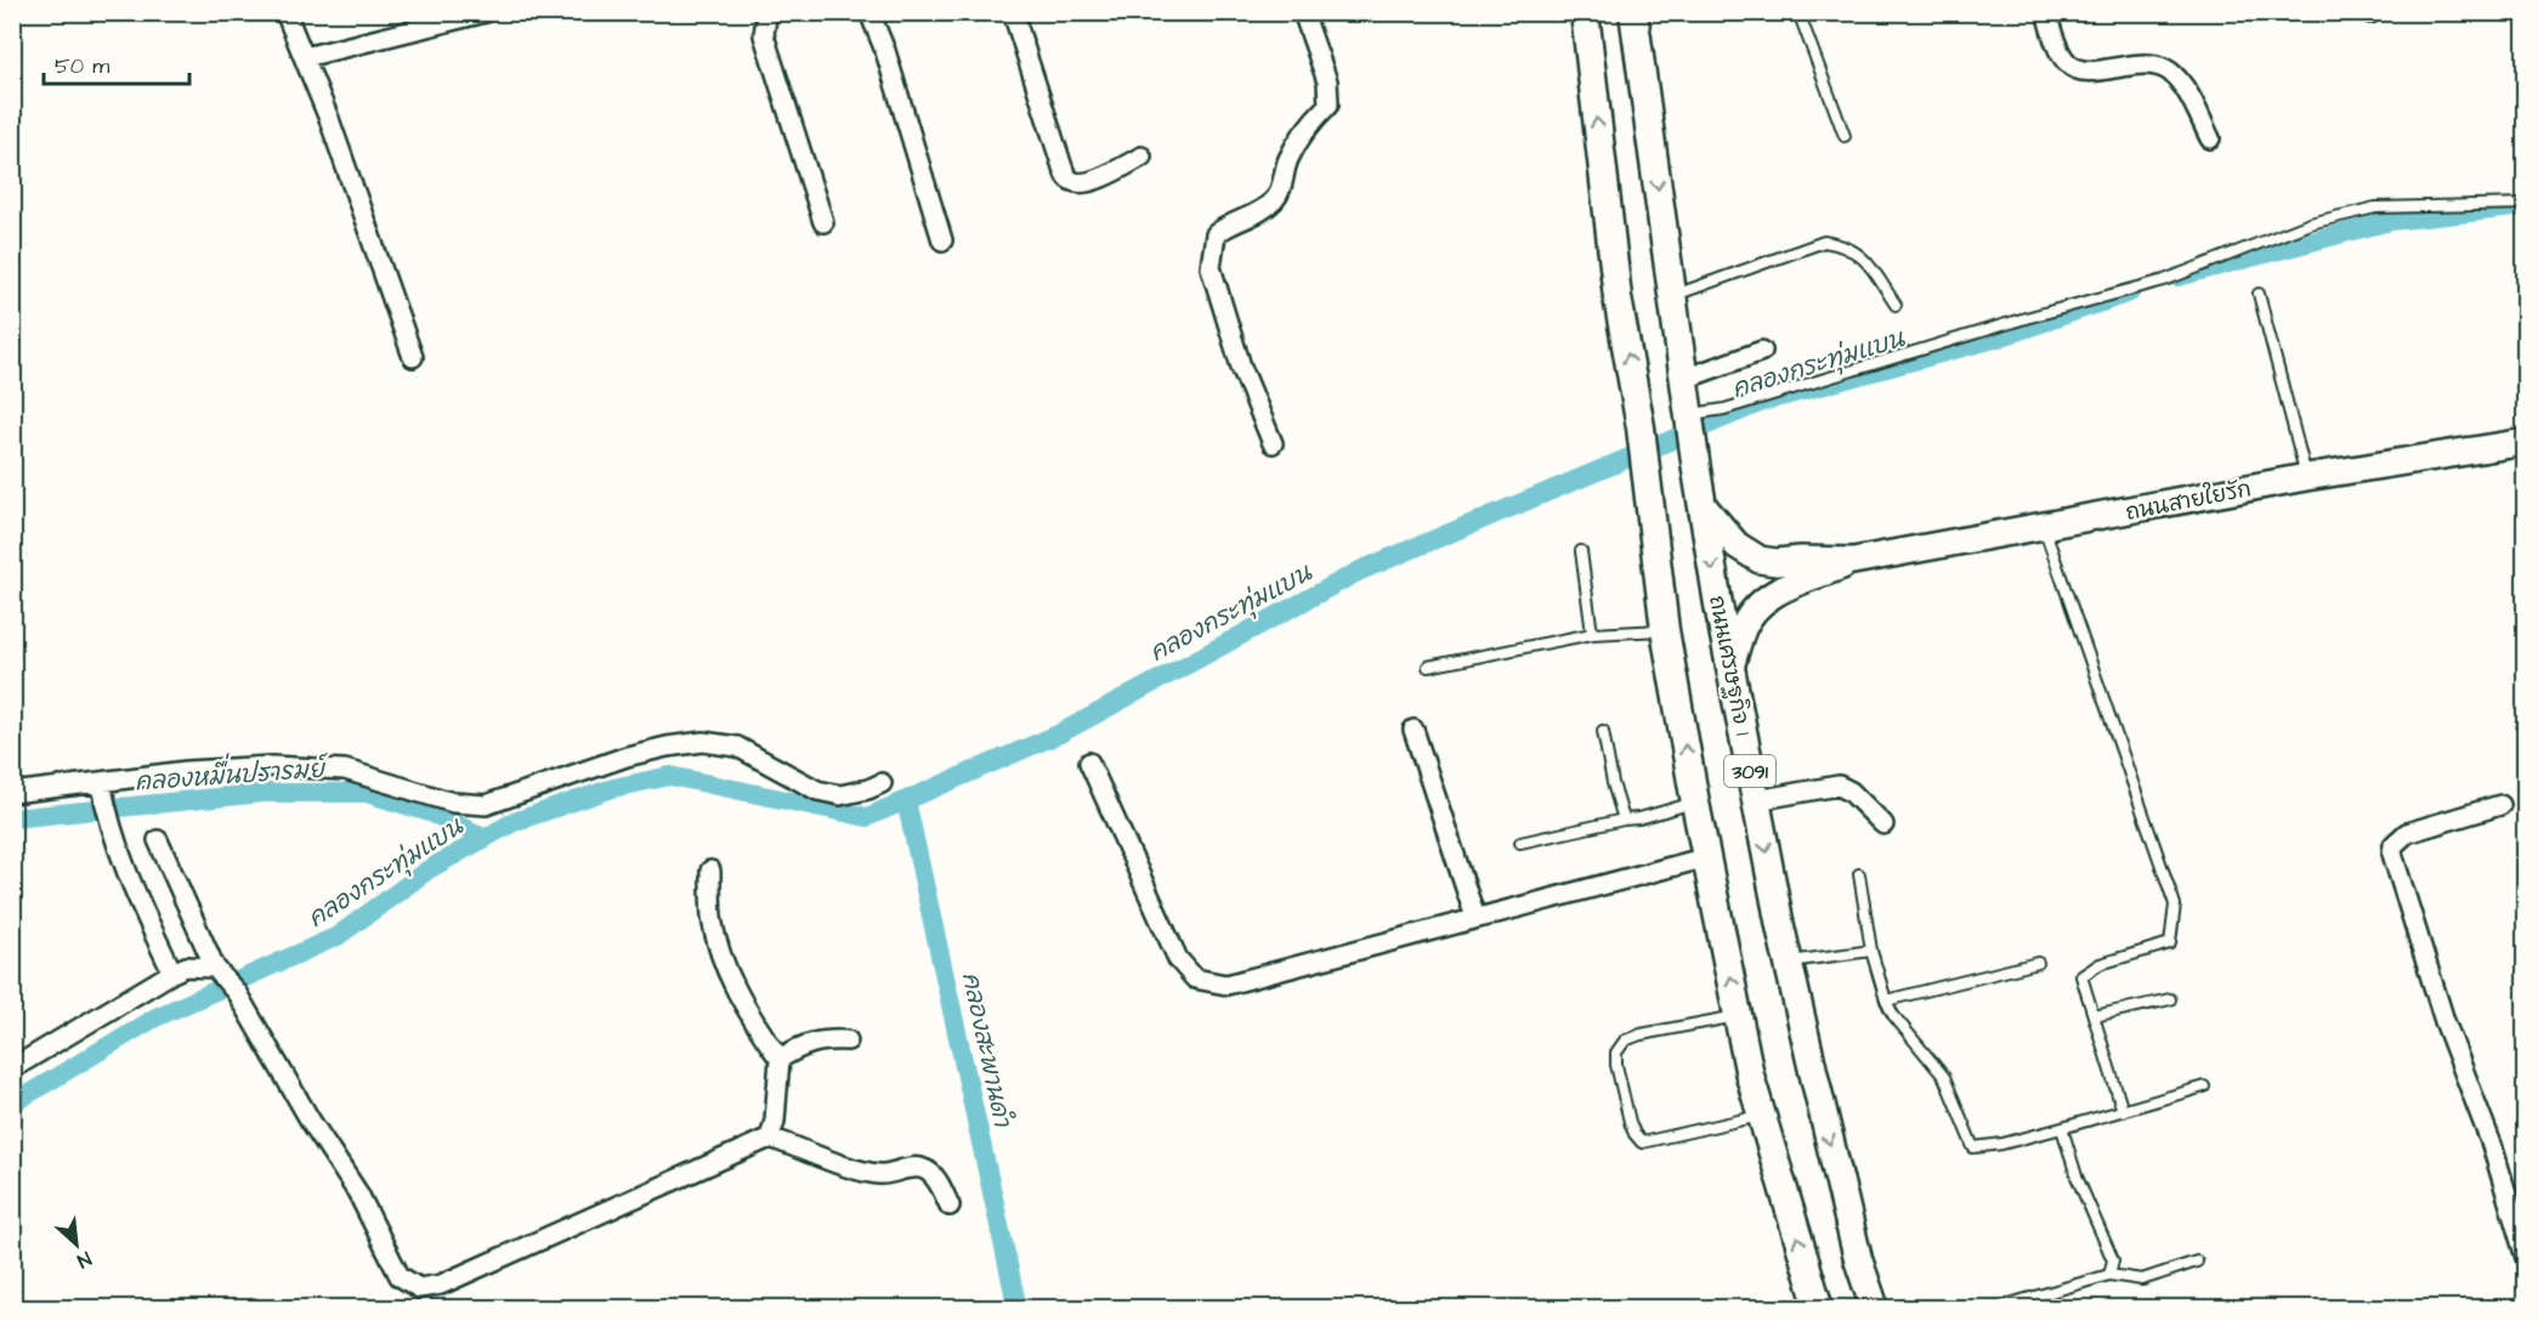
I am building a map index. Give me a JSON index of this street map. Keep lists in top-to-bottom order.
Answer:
{
  "streets": {
    "main road": ["ถนนเศรษฐกิจ 1", "3091"],
    "street": ["ถนนสายใยรัก"]
  },
  "crossings": [
    ["ถนนสายใยรัก", "ถนนเศรษฐกิจ 1"]
  ],
  "water": ["คลองกระทุ่มแบน", "คลองหมื่นปรารมย์", "คลองสะพานดำ"],
  "scale_bar": "50 m",
  "north": "bottom right"
}
